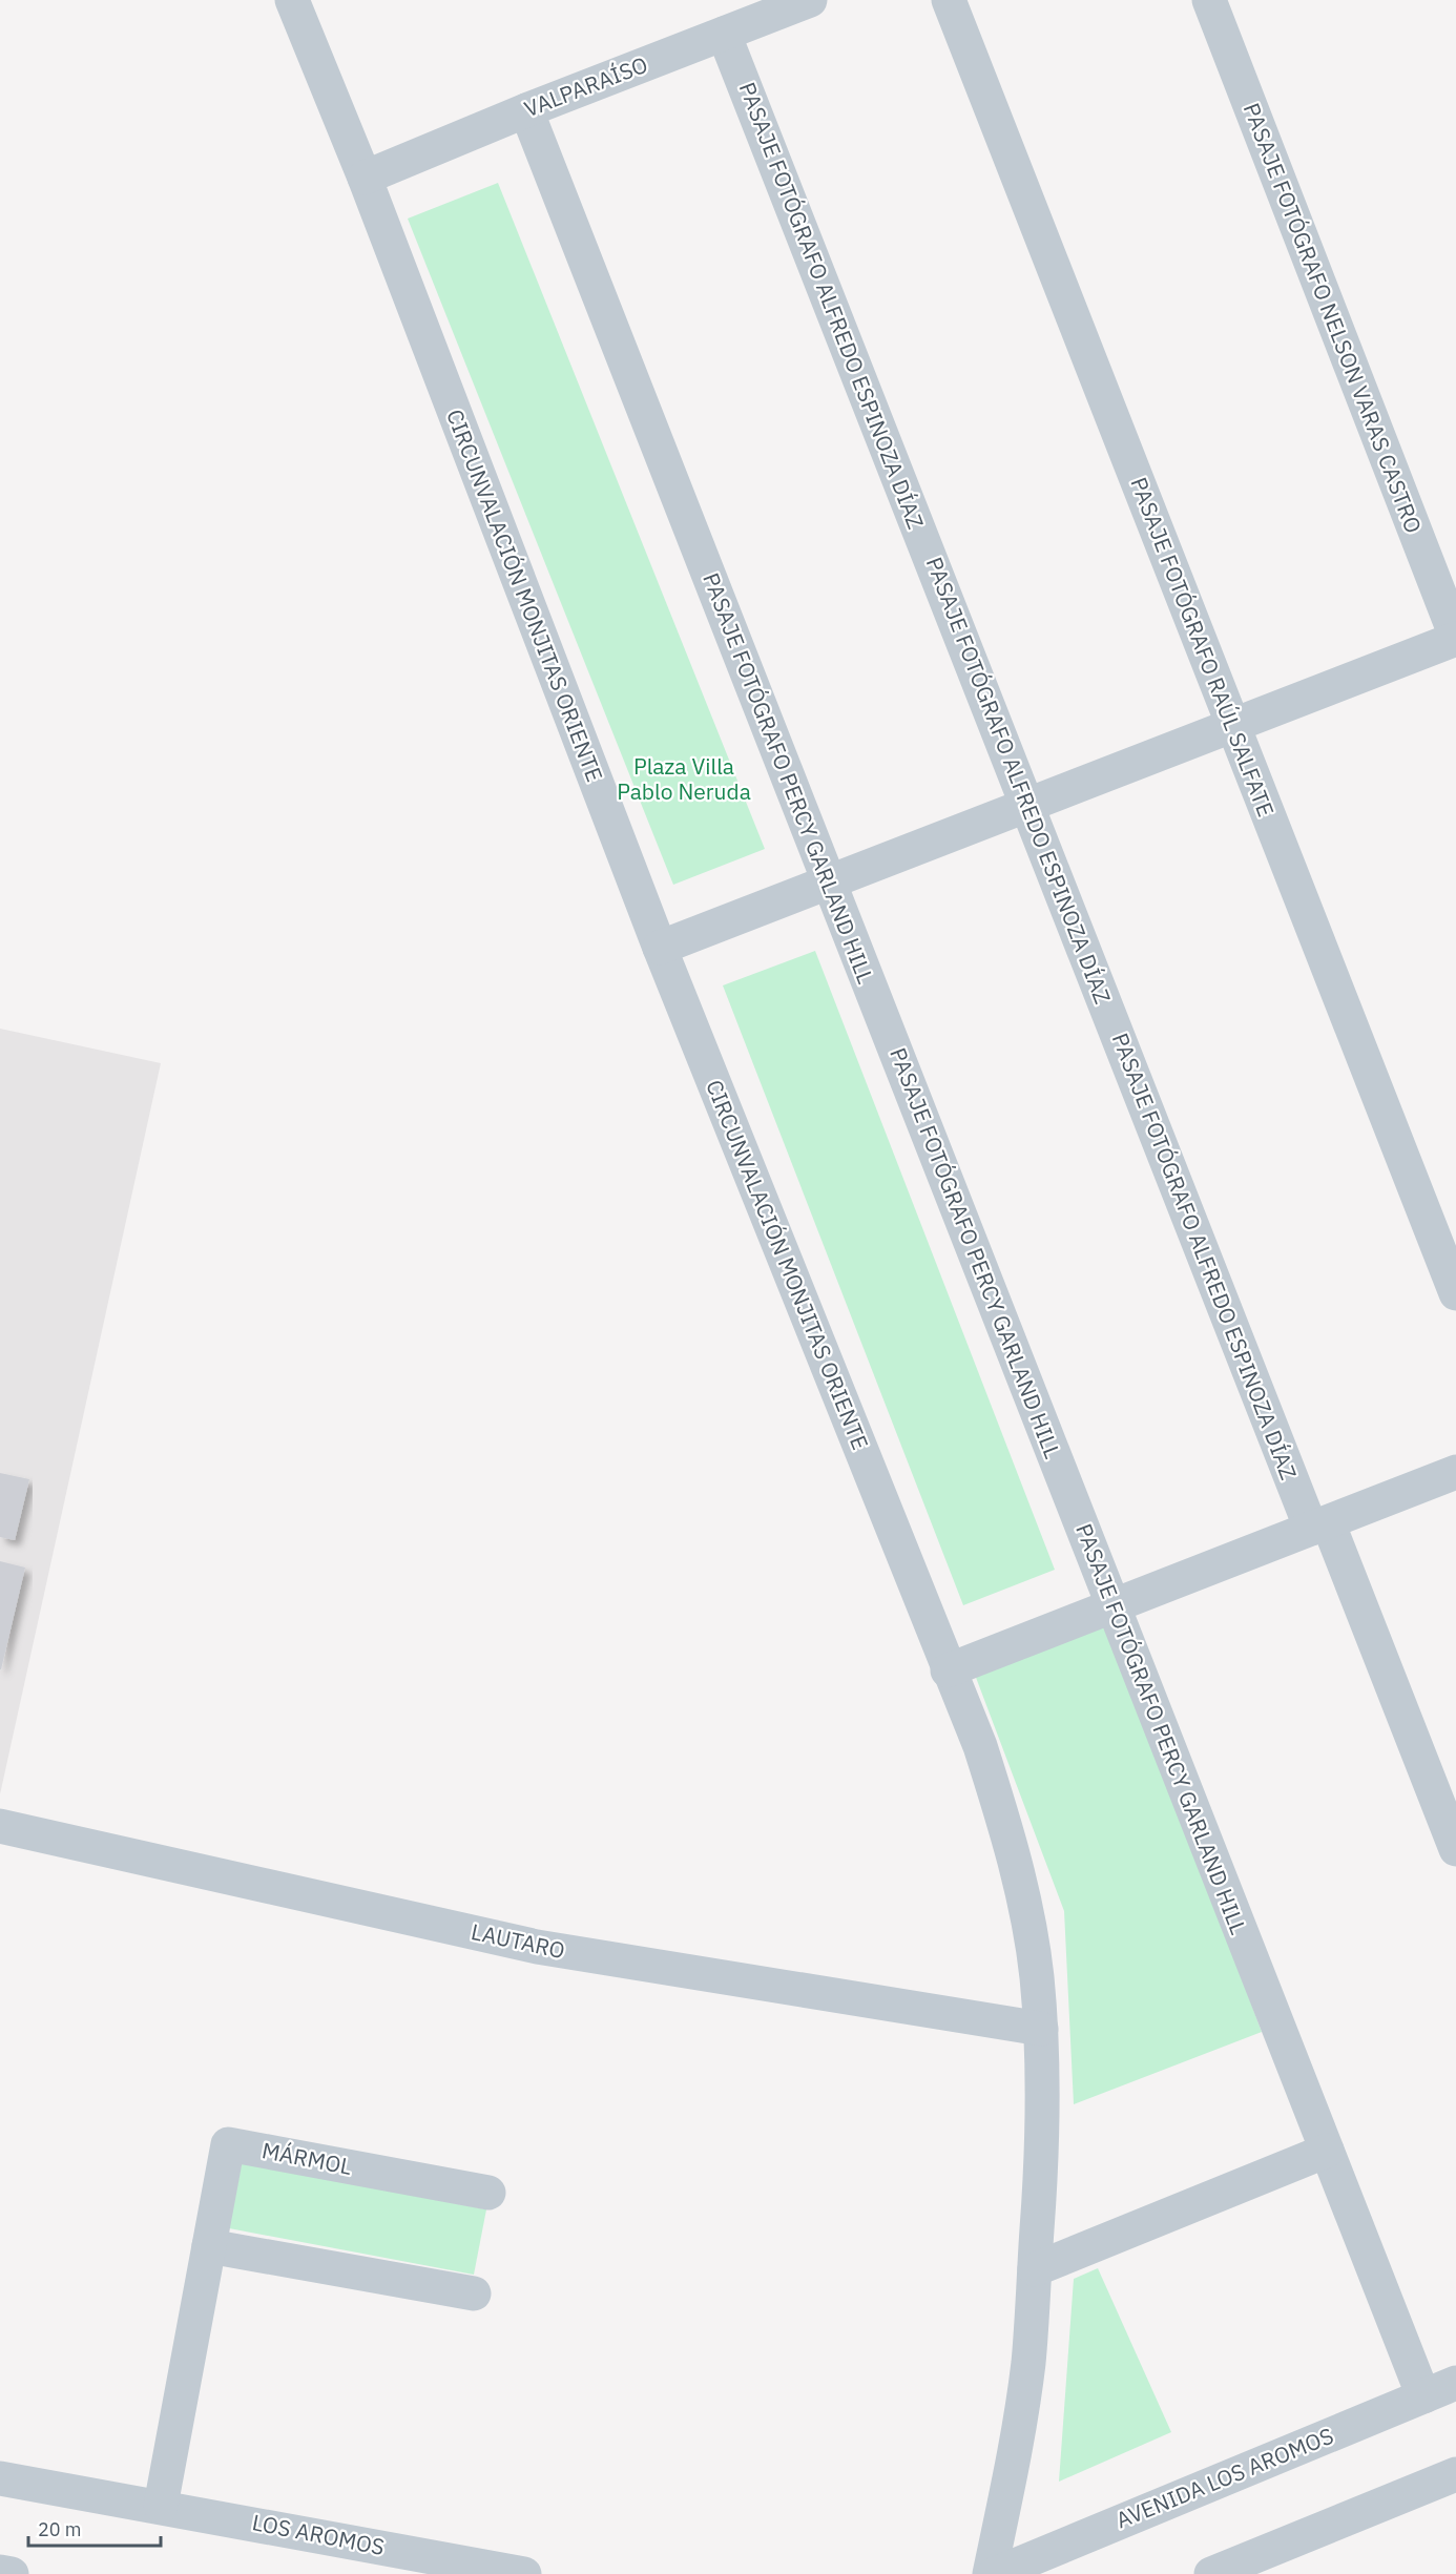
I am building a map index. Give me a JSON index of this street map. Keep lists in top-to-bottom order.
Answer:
{
  "streets": {
    "street": [
      "VALPARAÍSO",
      "PASAJE FOTÓGRAFO ALFREDO ESPINOZA DÍAZ",
      "PASAJE FOTÓGRAFO NELSON VARAS CASTRO",
      "CIRCUNVALACIÓN MONJITAS ORIENTE",
      "PASAJE FOTÓGRAFO RAÚL SALFATE",
      "PASAJE FOTÓGRAFO PERCY GARLAND HILL",
      "LAUTARO",
      "MÁRMOL",
      "AVENIDA LOS AROMOS",
      "LOS AROMOS"
    ]
  },
  "crossings": [
    ["VALPARAÍSO", "PASAJE FOTÓGRAFO ALFREDO ESPINOZA DÍAZ"],
    ["VALPARAÍSO", "CIRCUNVALACIÓN MONJITAS ORIENTE"],
    ["VALPARAÍSO", "PASAJE FOTÓGRAFO PERCY GARLAND HILL"],
    ["CIRCUNVALACIÓN MONJITAS ORIENTE", "LAUTARO"],
    ["CIRCUNVALACIÓN MONJITAS ORIENTE", "AVENIDA LOS AROMOS"],
    ["PASAJE FOTÓGRAFO PERCY GARLAND HILL", "AVENIDA LOS AROMOS"],
    ["MÁRMOL", "LOS AROMOS"]
  ],
  "parks": ["Plaza Villa Pablo Neruda"],
  "scale_bar": "20 m"
}
